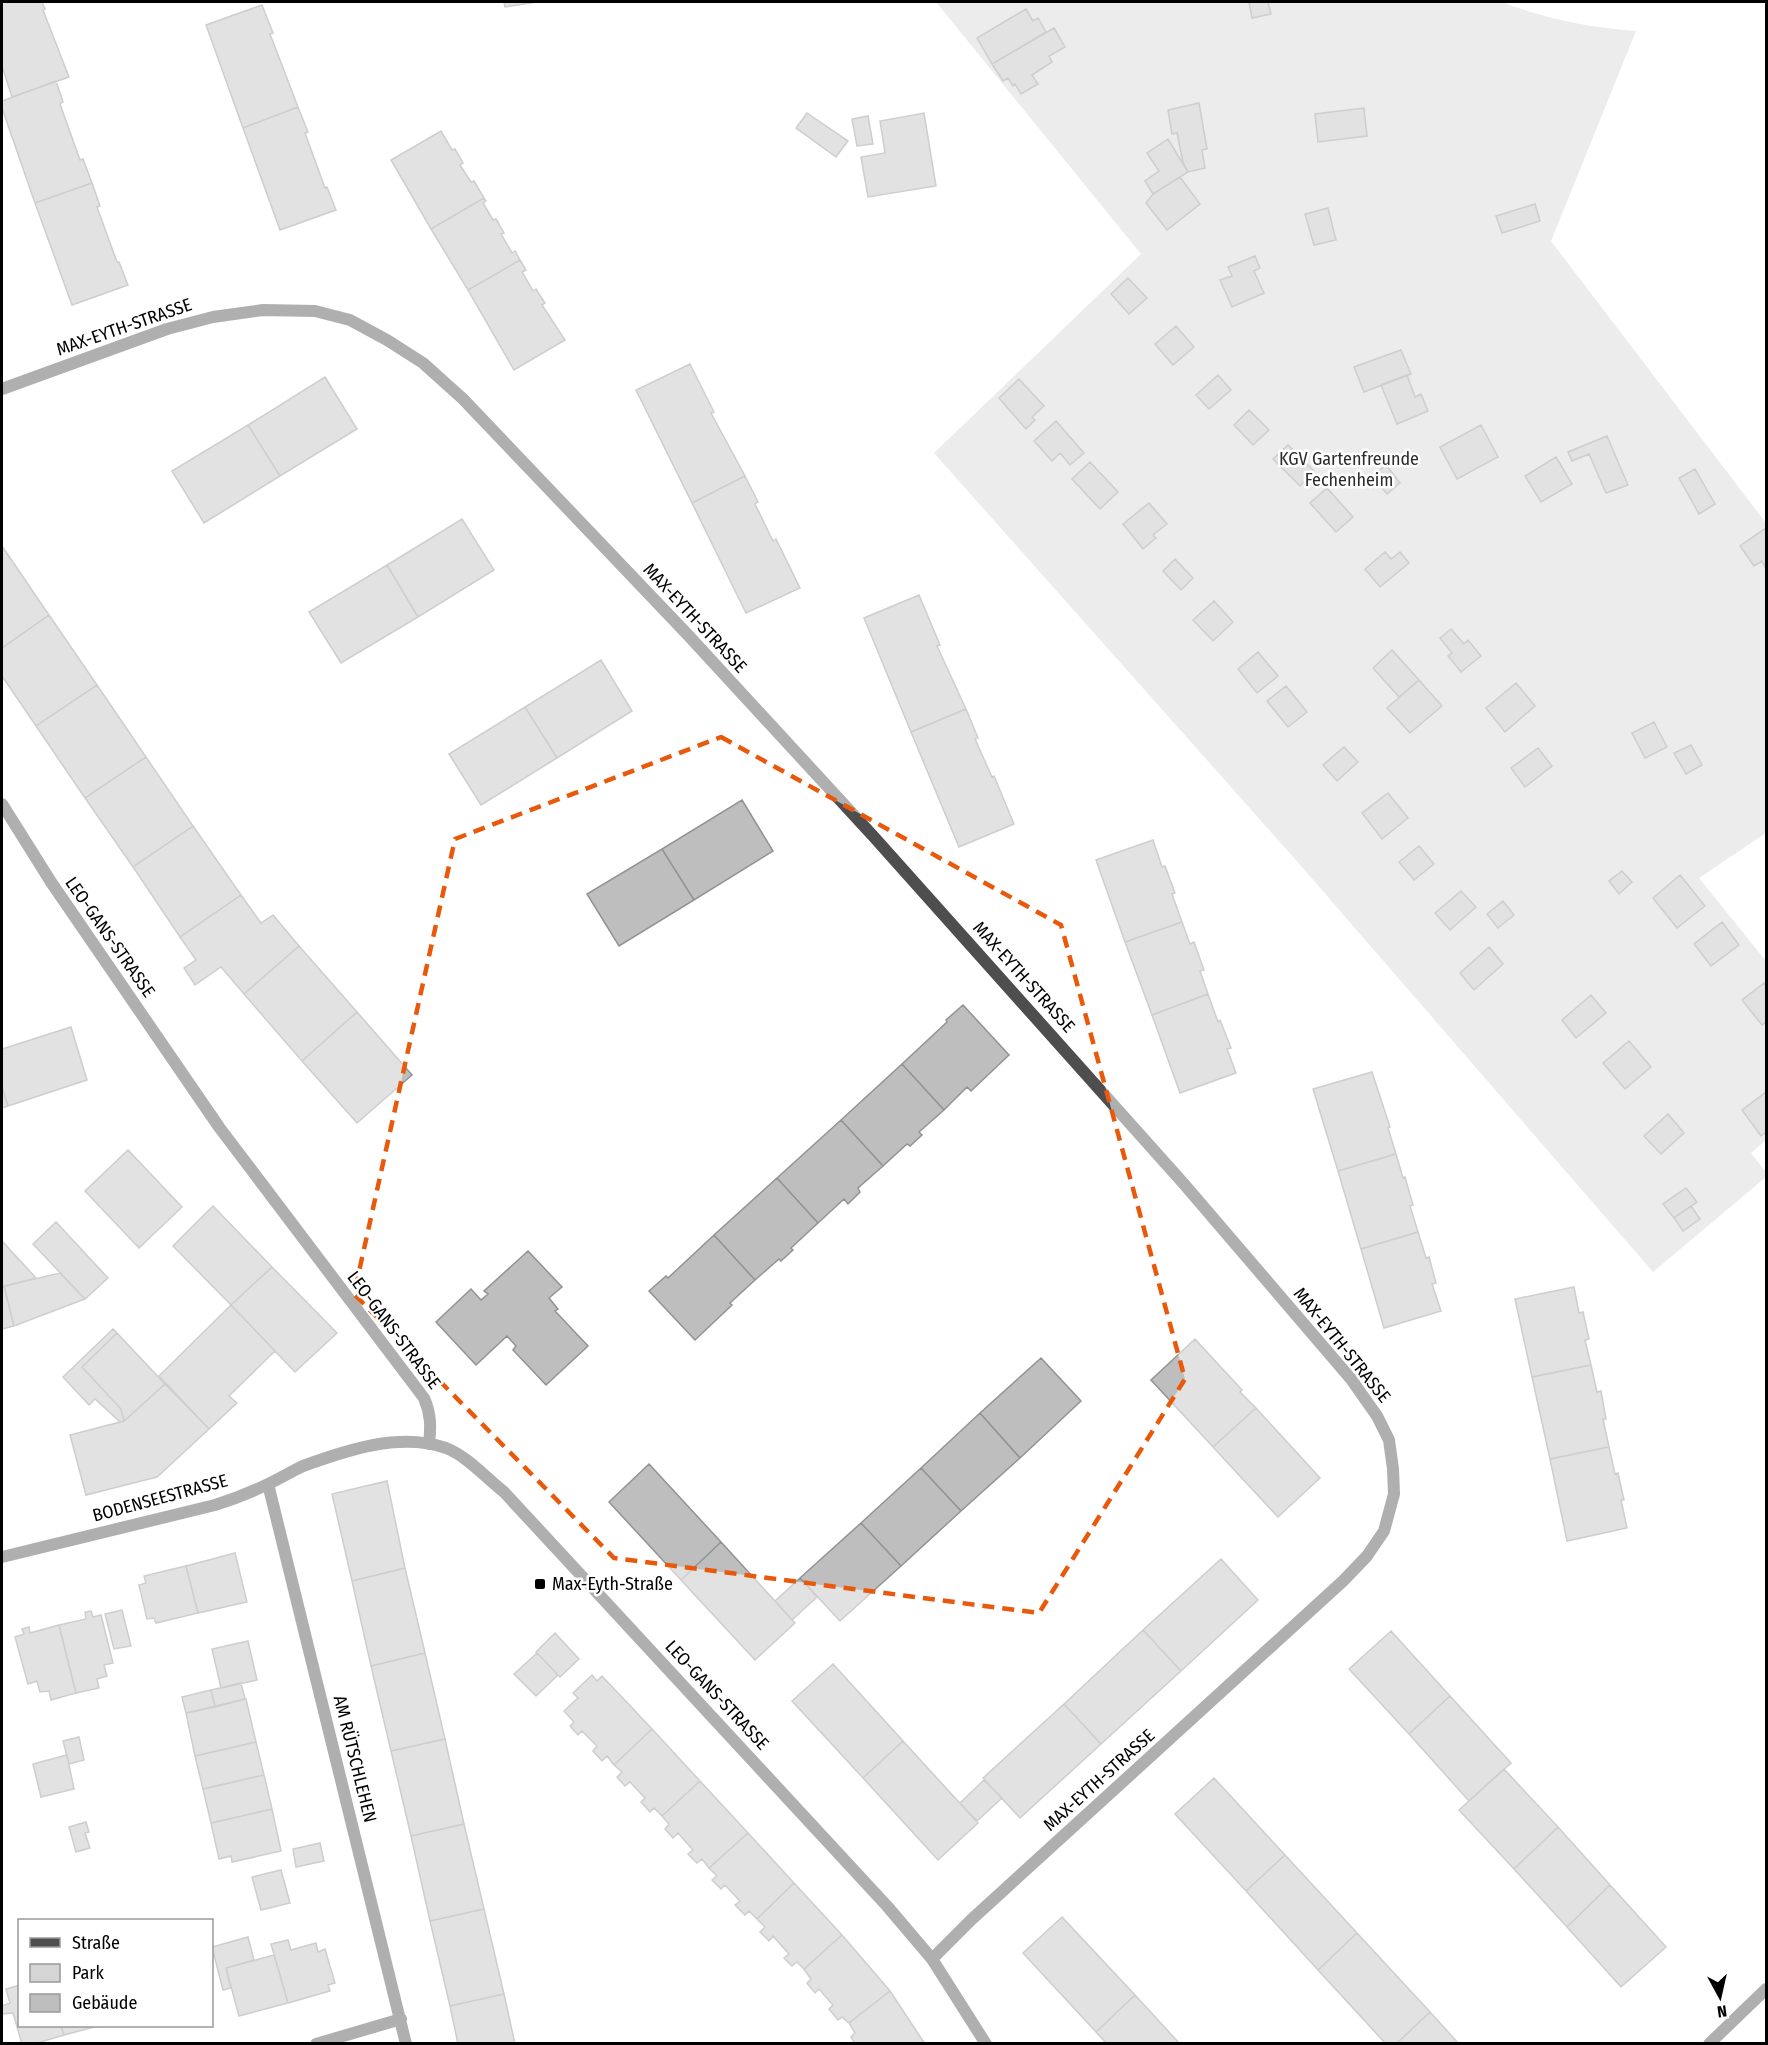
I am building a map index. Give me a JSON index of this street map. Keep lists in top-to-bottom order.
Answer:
{
  "streets": {
    "street": [
      "MAX-EYTH-STRASSE",
      "LEO-GANS-STRASSE",
      "BODENSEESTRASSE",
      "AM RÜTSCHLEHEN"
    ]
  },
  "crossings": [
    ["MAX-EYTH-STRASSE", "LEO-GANS-STRASSE"],
    ["LEO-GANS-STRASSE", "BODENSEESTRASSE"],
    ["BODENSEESTRASSE", "AM RÜTSCHLEHEN"]
  ],
  "parks": ["KGV Gartenfreunde Fechenheim"],
  "places": {
    "transit": ["Max-Eyth-Straße"]
  },
  "legend": ["Straße", "Park", "Gebäude"],
  "north": "bottom"
}
